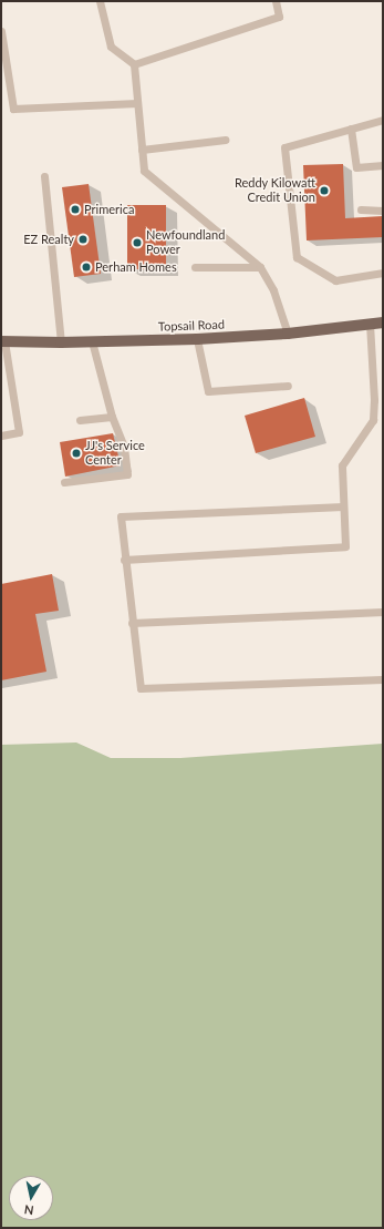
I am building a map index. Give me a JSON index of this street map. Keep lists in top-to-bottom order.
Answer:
{
  "streets": {
    "main road": ["Topsail Road"]
  },
  "places": [
    "Reddy Kilowatt Credit Union",
    "Primerica",
    "EZ Realty",
    "Newfoundland Power",
    "Perham Homes",
    "JJ's Service Center"
  ],
  "north": "bottom"
}
